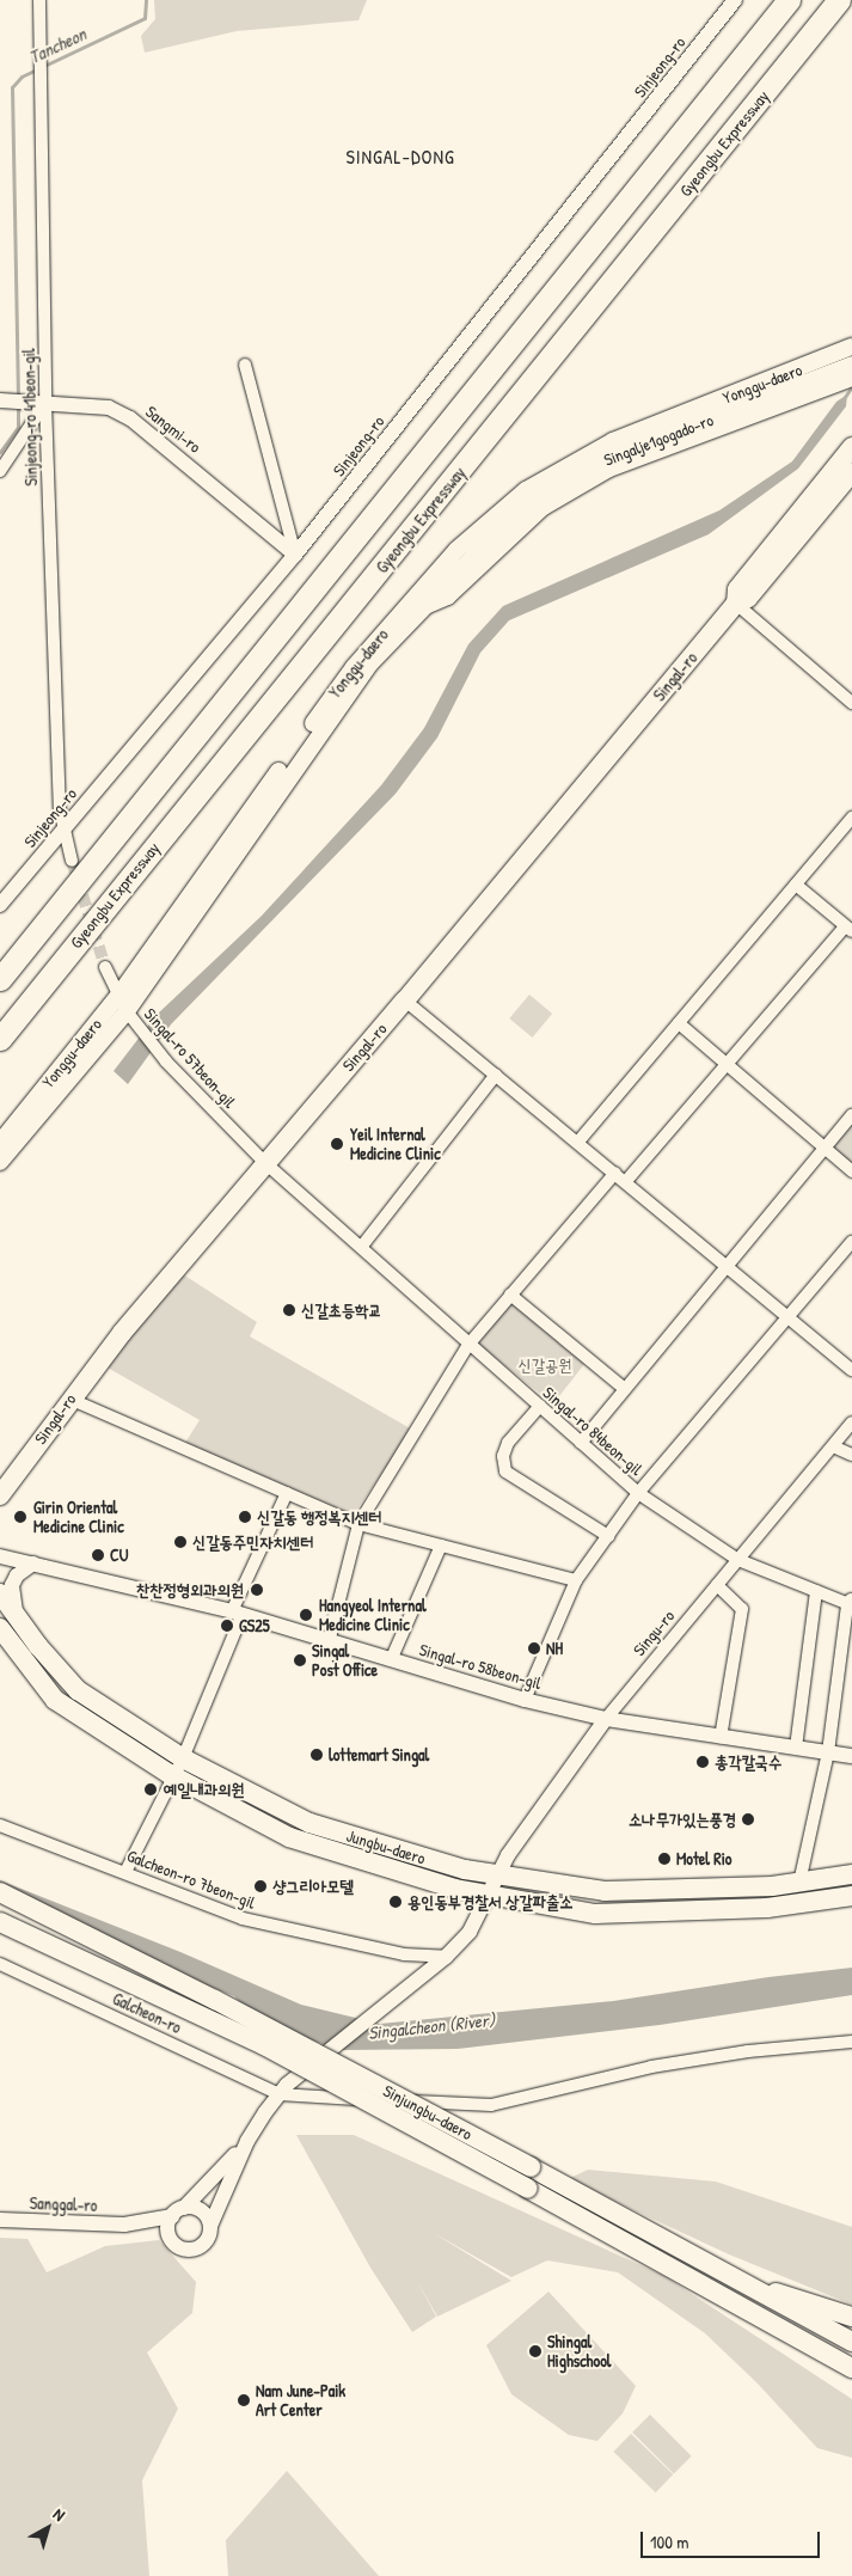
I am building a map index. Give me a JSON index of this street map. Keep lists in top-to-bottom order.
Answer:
{
  "streets": {
    "highway": ["Gyeongbu Expressway"],
    "main road": [
      "Yonggu-daero",
      "Singalje1gogado-ro",
      "Singal-ro",
      "Jungbu-daero",
      "Sinjungbu-daero"
    ],
    "street": [
      "Sinjeong-ro",
      "Sinjeong-ro 41beon-gil",
      "Sangmi-ro",
      "Singal-ro 57beon-gil",
      "Singal-ro 84beon-gil",
      "Singu-ro",
      "Singal-ro 58beon-gil",
      "Galcheon-ro 7beon-gil",
      "Galcheon-ro",
      "Sanggal-ro"
    ]
  },
  "crossings": [
    ["Sinjeong-ro", "Sinjeong-ro 41beon-gil"],
    ["Sinjeong-ro", "Sangmi-ro"],
    ["Yonggu-daero", "Singalje1gogado-ro"],
    ["Yonggu-daero", "Singal-ro 57beon-gil"],
    ["Sinjeong-ro 41beon-gil", "Sangmi-ro"],
    ["Singal-ro", "Singal-ro 57beon-gil"],
    ["Singal-ro", "Singal-ro 84beon-gil"],
    ["Singal-ro 57beon-gil", "Singal-ro 84beon-gil"],
    ["Singal-ro 84beon-gil", "Singu-ro"],
    ["Singu-ro", "Singal-ro 58beon-gil"],
    ["Singu-ro", "Jungbu-daero"],
    ["Singu-ro", "Galcheon-ro 7beon-gil"],
    ["Singu-ro", "Galcheon-ro"]
  ],
  "districts": ["SINGAL-DONG"],
  "water": ["Tancheon", "Singalcheon (River)"],
  "parks": ["신갈공원"],
  "places": [
    "Yeil Internal Medicine Clinic",
    "신갈초등학교",
    "Girin Oriental Medicine Clinic",
    "신갈동 행정복지센터",
    "신갈동주민자치센터",
    "CU",
    "찬찬정형외과의원",
    "Hangyeol Internal Medicine Clinic",
    "GS25",
    "NH",
    "Singal Post Office",
    "lottemart Singal",
    "총각칼국수",
    "예일내과의원",
    "소나무가있는풍경",
    "Motel Rio",
    "샹그리아모텔",
    "용인동부경찰서 상갈파출소",
    "Shingal Highschool",
    "Nam June-Paik Art Center"
  ],
  "scale_bar": "100 m",
  "north": "top right"
}
